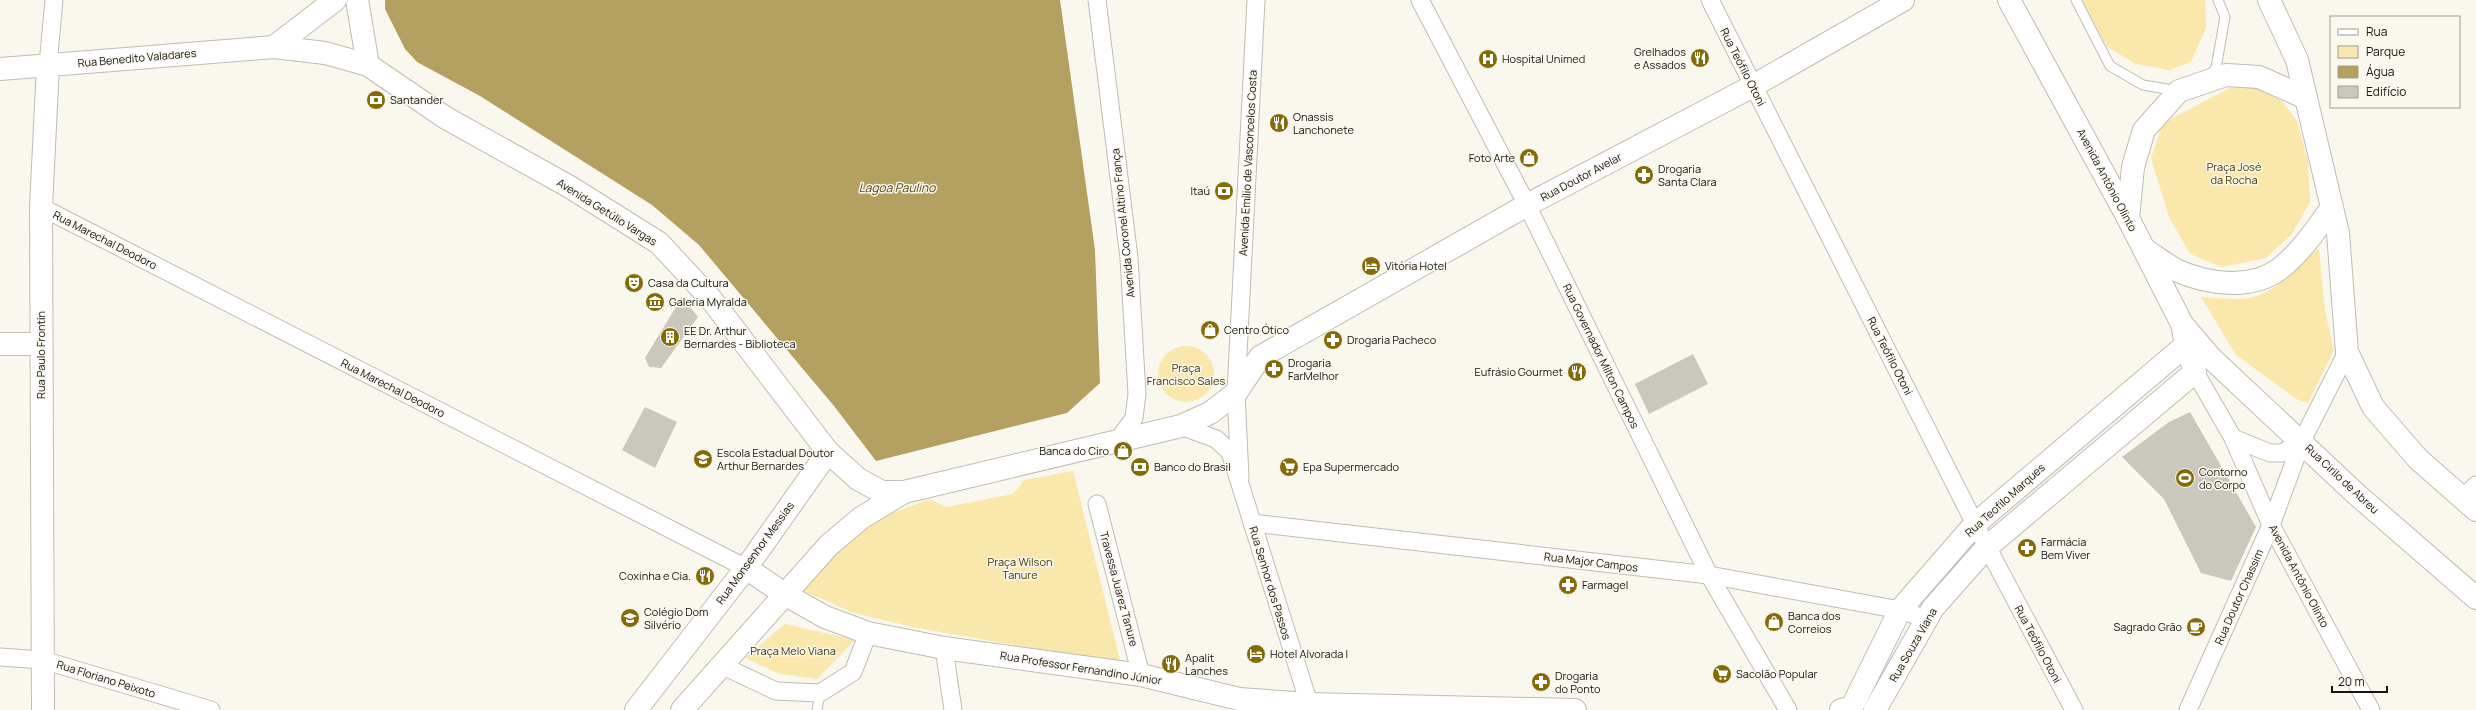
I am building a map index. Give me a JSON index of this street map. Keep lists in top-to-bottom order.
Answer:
{
  "streets": {
    "main road": [
      "Rua Benedito Valadares",
      "Rua Doutor Avelar",
      "Avenida Antônio Olinto",
      "Avenida Getúlio Vargas",
      "Rua Paulo Frontin",
      "Rua Cirilo de Abreu",
      "Rua Teofilo Marques",
      "Rua Monsenhor Messias",
      "Rua Souza Viana",
      "Rua Professor Fernandino Júnior"
    ],
    "street": [
      "Rua Teófilo Otoni",
      "Avenida Emílio de Vasconcelos Costa",
      "Avenida Coronel Altino França",
      "Rua Marechal Deodoro",
      "Rua Governador Milton Campos",
      "Rua Major Campos",
      "Rua Senhor dos Passos",
      "Travessa Juarez Tanure",
      "Rua Doutor Chassim",
      "Rua Floriano Peixoto"
    ]
  },
  "crossings": [
    ["Rua Benedito Valadares", "Avenida Getúlio Vargas"],
    ["Rua Benedito Valadares", "Rua Paulo Frontin"],
    ["Rua Teófilo Otoni", "Rua Doutor Avelar"],
    ["Rua Teófilo Otoni", "Rua Teofilo Marques"],
    ["Rua Teófilo Otoni", "Rua Souza Viana"],
    ["Avenida Emílio de Vasconcelos Costa", "Rua Doutor Avelar"],
    ["Avenida Emílio de Vasconcelos Costa", "Rua Senhor dos Passos"],
    ["Rua Doutor Avelar", "Rua Governador Milton Campos"],
    ["Rua Doutor Avelar", "Rua Senhor dos Passos"],
    ["Avenida Antônio Olinto", "Rua Cirilo de Abreu"],
    ["Avenida Antônio Olinto", "Rua Teofilo Marques"],
    ["Avenida Antônio Olinto", "Rua Doutor Chassim"],
    ["Avenida Getúlio Vargas", "Rua Monsenhor Messias"],
    ["Rua Marechal Deodoro", "Rua Paulo Frontin"],
    ["Rua Marechal Deodoro", "Rua Monsenhor Messias"],
    ["Rua Marechal Deodoro", "Rua Professor Fernandino Júnior"],
    ["Rua Paulo Frontin", "Rua Floriano Peixoto"],
    ["Rua Governador Milton Campos", "Rua Major Campos"],
    ["Rua Cirilo de Abreu", "Rua Doutor Chassim"],
    ["Rua Teofilo Marques", "Rua Major Campos"],
    ["Rua Teofilo Marques", "Rua Souza Viana"],
    ["Rua Monsenhor Messias", "Rua Professor Fernandino Júnior"],
    ["Rua Major Campos", "Rua Senhor dos Passos"],
    ["Rua Major Campos", "Rua Souza Viana"],
    ["Rua Senhor dos Passos", "Rua Professor Fernandino Júnior"],
    ["Travessa Juarez Tanure", "Rua Professor Fernandino Júnior"]
  ],
  "water": ["Lagoa Paulino"],
  "parks": [
    "Praça José da Rocha",
    "Praça Francisco Sales",
    "Praça Wilson Tanure",
    "Praça Melo Viana"
  ],
  "places": {
    "restaurant": [
      "Grelhados e Assados",
      "Onassis Lanchonete",
      "Eufrásio Gourmet",
      "Coxinha e Cia.",
      "Apalit Lanches"
    ],
    "hospital": ["Hospital Unimed"],
    "bank": ["Santander", "Itaú", "Banco do Brasil"],
    "shop": [
      "Foto Arte",
      "Centro Ótico",
      "Banca do Ciro",
      "Banca dos Correios"
    ],
    "pharmacy": [
      "Drogaria Santa Clara",
      "Drogaria Pacheco",
      "Drogaria FarMelhor",
      "Farmácia Bem Viver",
      "Farmagel",
      "Drogaria do Ponto"
    ],
    "hotel": ["Vitória Hotel", "Hotel Alvorada I"],
    "theatre": ["Casa da Cultura"],
    "museum": ["Galeria Myralda"],
    "building": ["EE Dr. Arthur Bernardes - Biblioteca"],
    "school or university": ["Escola Estadual Doutor Arthur Bernardes", "Colégio Dom Silvério"],
    "supermarket": ["Epa Supermercado", "Sacolão Popular"],
    "sports": ["Contorno do Corpo"],
    "cafe": ["Sagrado Grão"]
  },
  "legend": [
    "Rua",
    "Parque",
    "Água",
    "Edifício"
  ],
  "scale_bar": "20 m"
}
